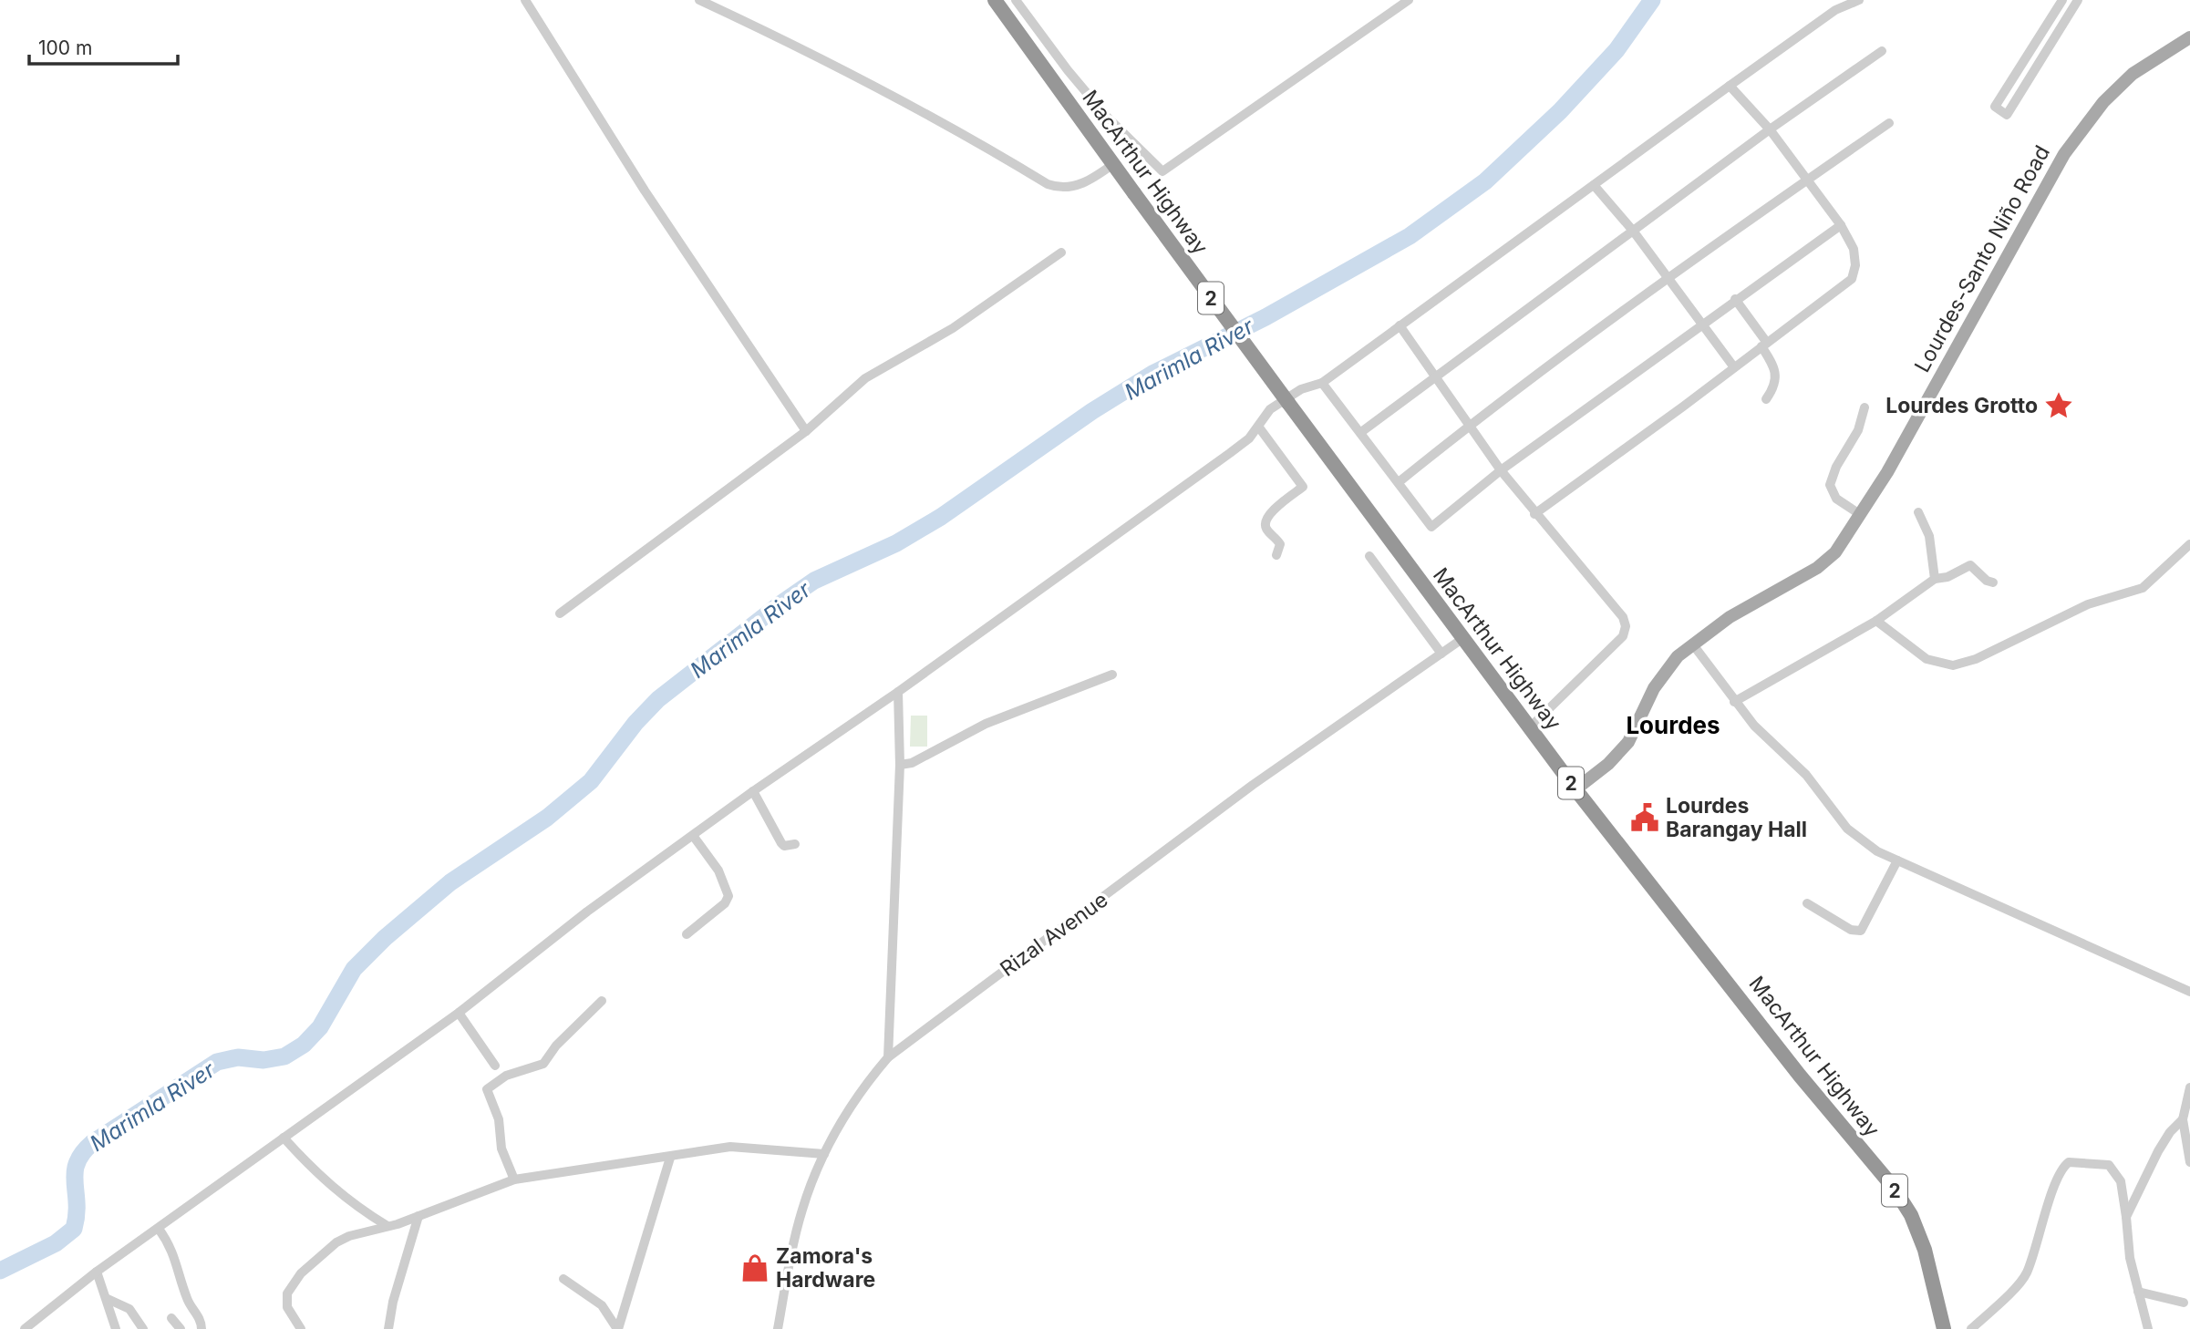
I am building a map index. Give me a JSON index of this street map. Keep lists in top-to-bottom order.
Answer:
{
  "streets": {
    "highway": ["MacArthur Highway", "2"],
    "main road": ["Lourdes-Santo Niño Road"],
    "street": ["Rizal Avenue"]
  },
  "crossings": [
    ["MacArthur Highway", "Lourdes-Santo Niño Road"],
    ["MacArthur Highway", "Rizal Avenue"]
  ],
  "districts": ["Lourdes"],
  "water": ["Marimla River"],
  "places": {
    "place": ["Lourdes Grotto"],
    "public building": ["Lourdes Barangay Hall"],
    "shop": ["Zamora's Hardware"]
  },
  "scale_bar": "100 m"
}
